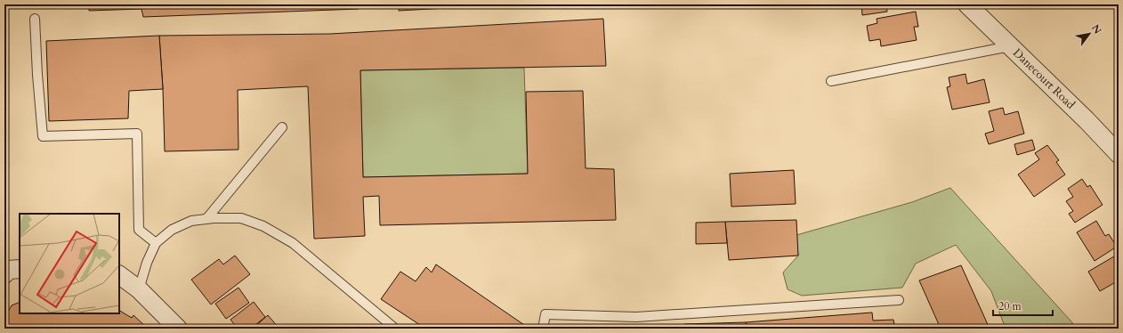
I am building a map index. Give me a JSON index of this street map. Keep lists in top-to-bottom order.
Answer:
{
  "streets": {
    "street": ["Danecourt Road"]
  },
  "scale_bar": "20 m",
  "north": "top right"
}
